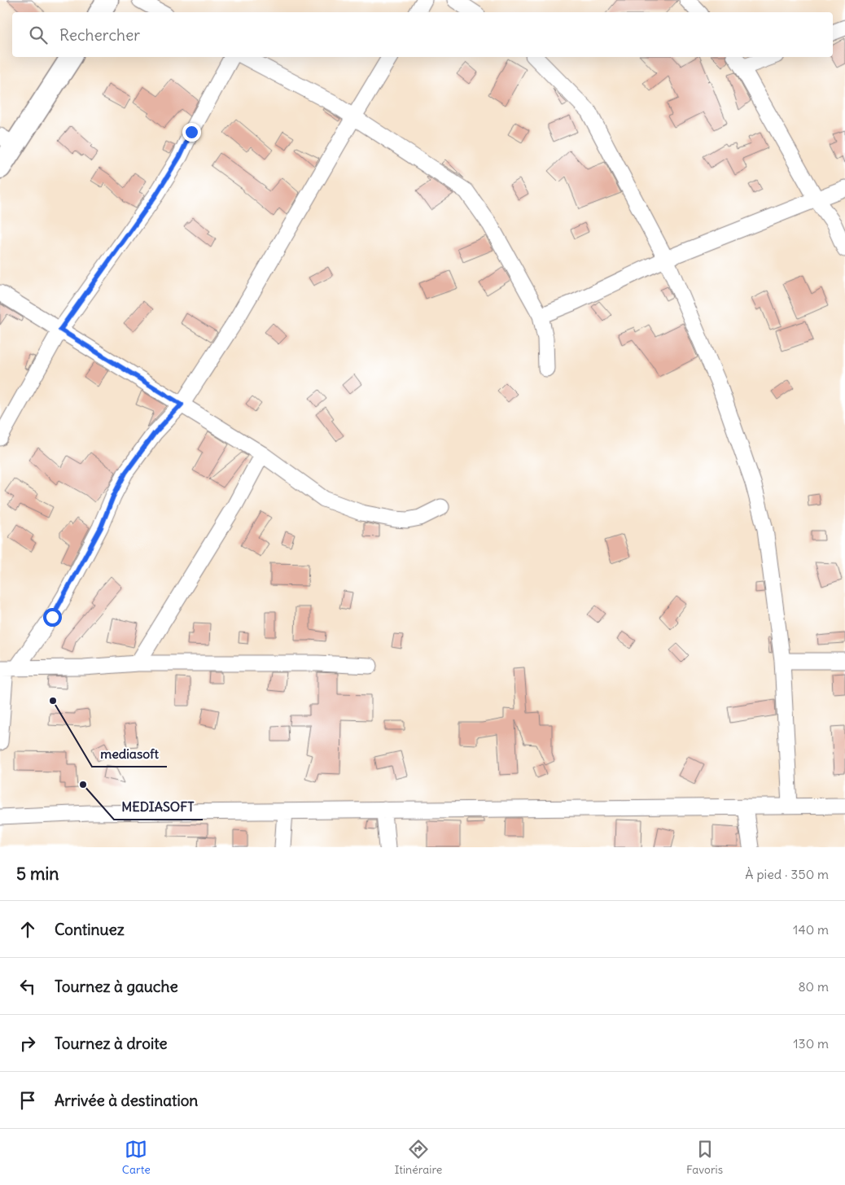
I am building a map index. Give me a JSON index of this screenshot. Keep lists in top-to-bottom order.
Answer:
{
  "places": ["mediasoft", "MEDIASOFT"],
  "page": {
    "search": "Rechercher",
    "heading": ["5 min", "À pied · 350 m"],
    "list": [
      ["Continuez", "140 m"],
      ["Tournez à gauche", "80 m"],
      ["Tournez à droite", "130 m"],
      "Arrivée à destination"
    ],
    "nav": ["Carte", "Itinéraire", "Favoris"]
  }
}
